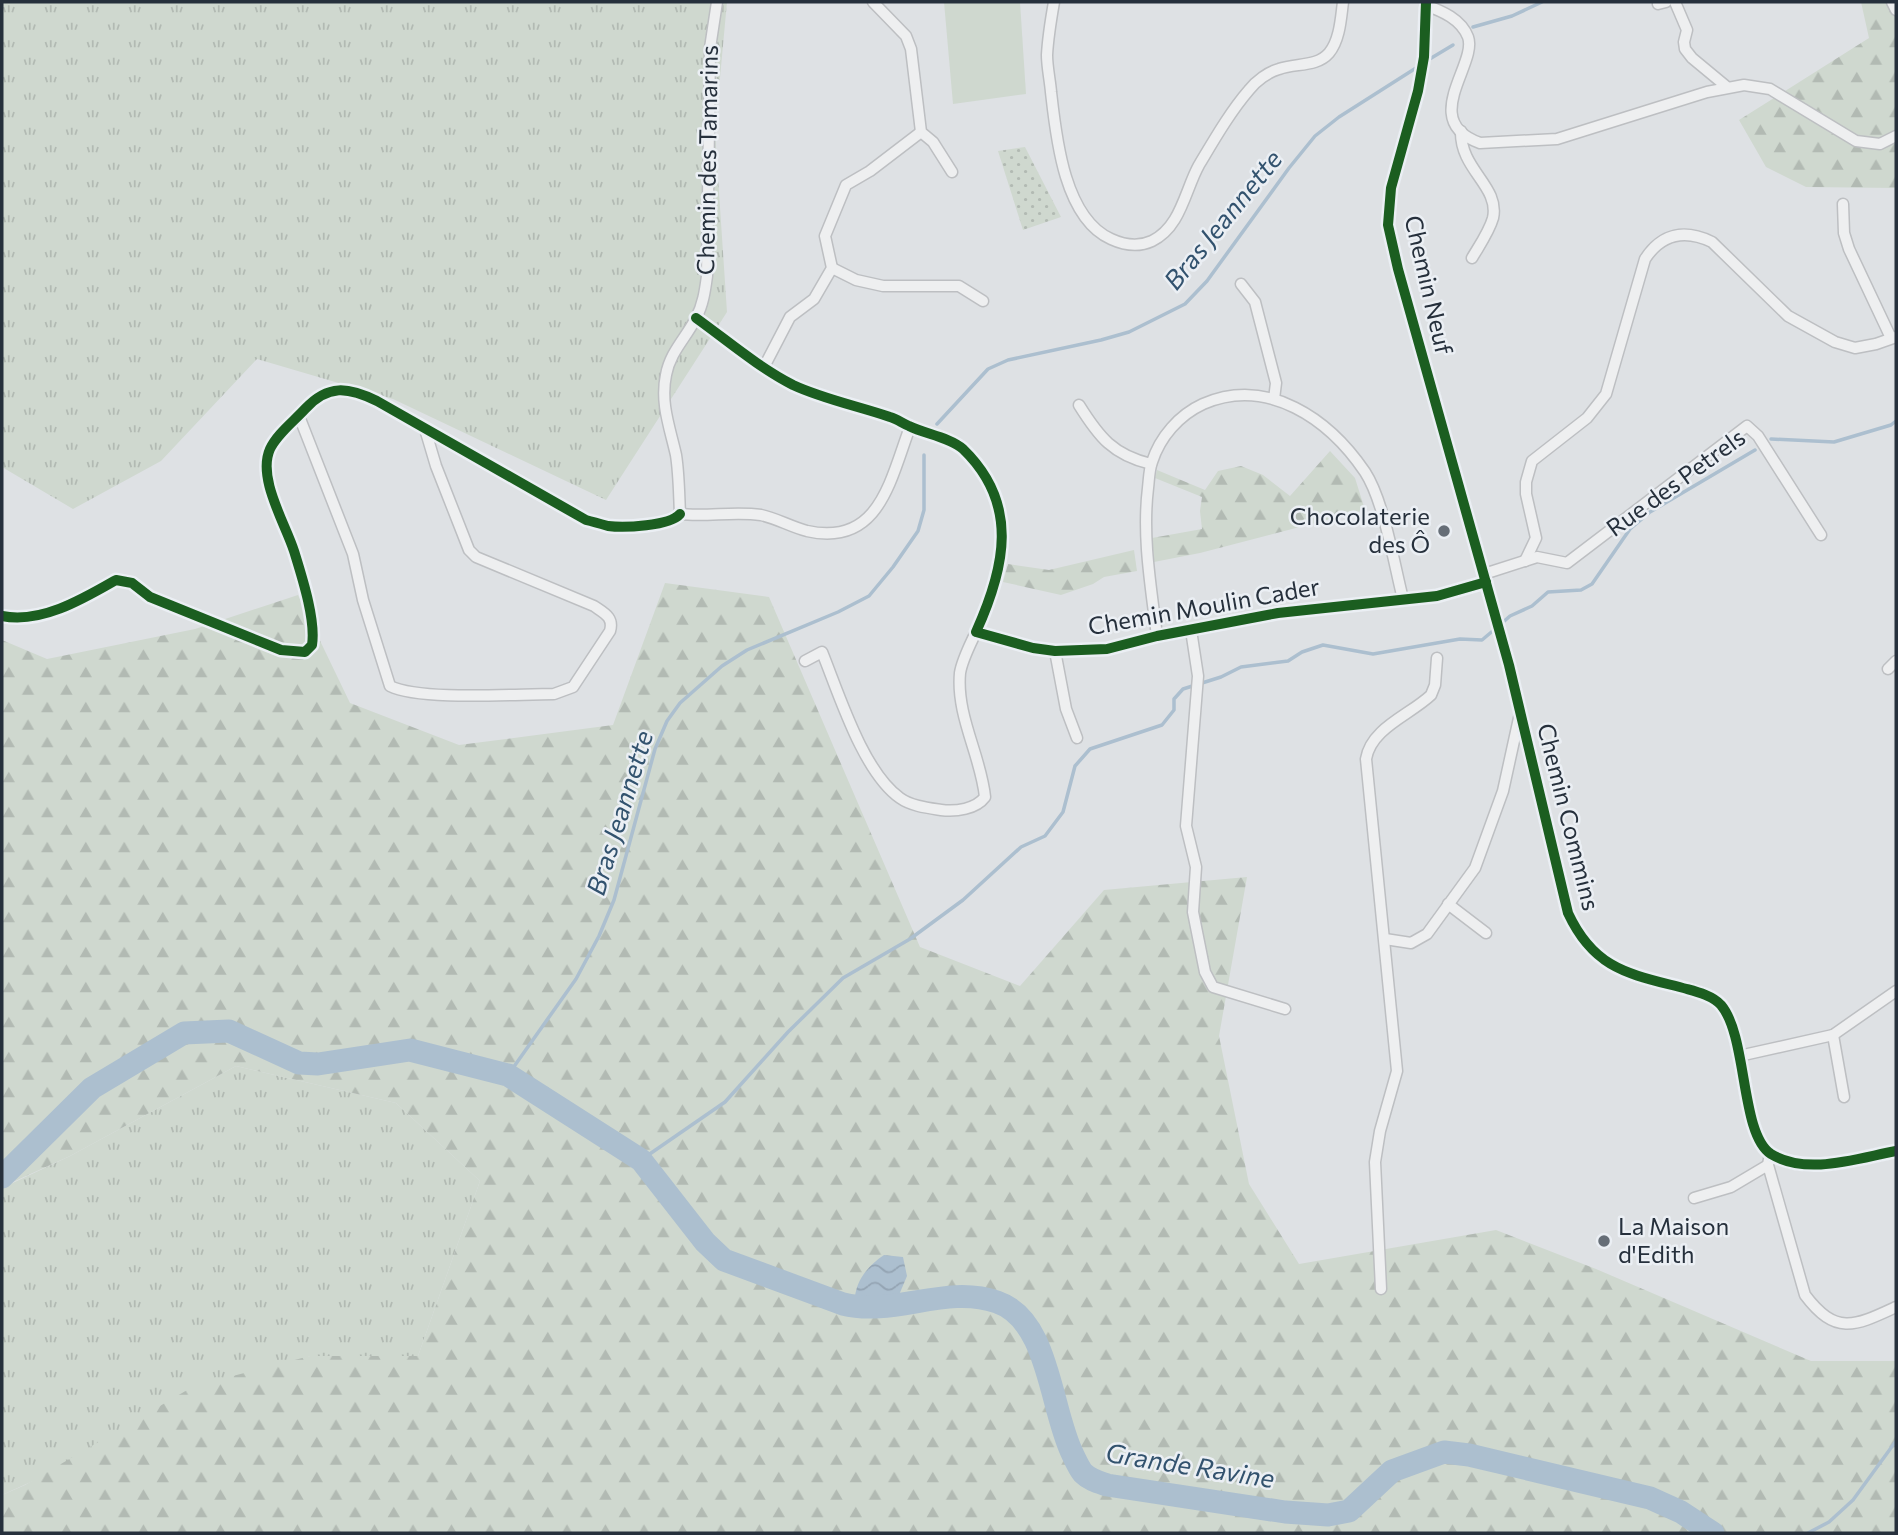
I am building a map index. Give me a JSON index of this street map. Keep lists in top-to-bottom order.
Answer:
{
  "streets": {
    "street": [
      "Chemin des Tamarins",
      "Chemin Neuf",
      "Rue des Petrels",
      "Chemin Moulin Cader",
      "Chemin Commins"
    ]
  },
  "crossings": [
    ["Chemin Neuf", "Rue des Petrels"],
    ["Chemin Neuf", "Chemin Moulin Cader"],
    ["Chemin Neuf", "Chemin Commins"],
    ["Rue des Petrels", "Chemin Moulin Cader"]
  ],
  "water": ["Bras Jeannette", "Grande Ravine"],
  "places": ["Chocolaterie des Ô", "La Maison d'Edith"]
}
